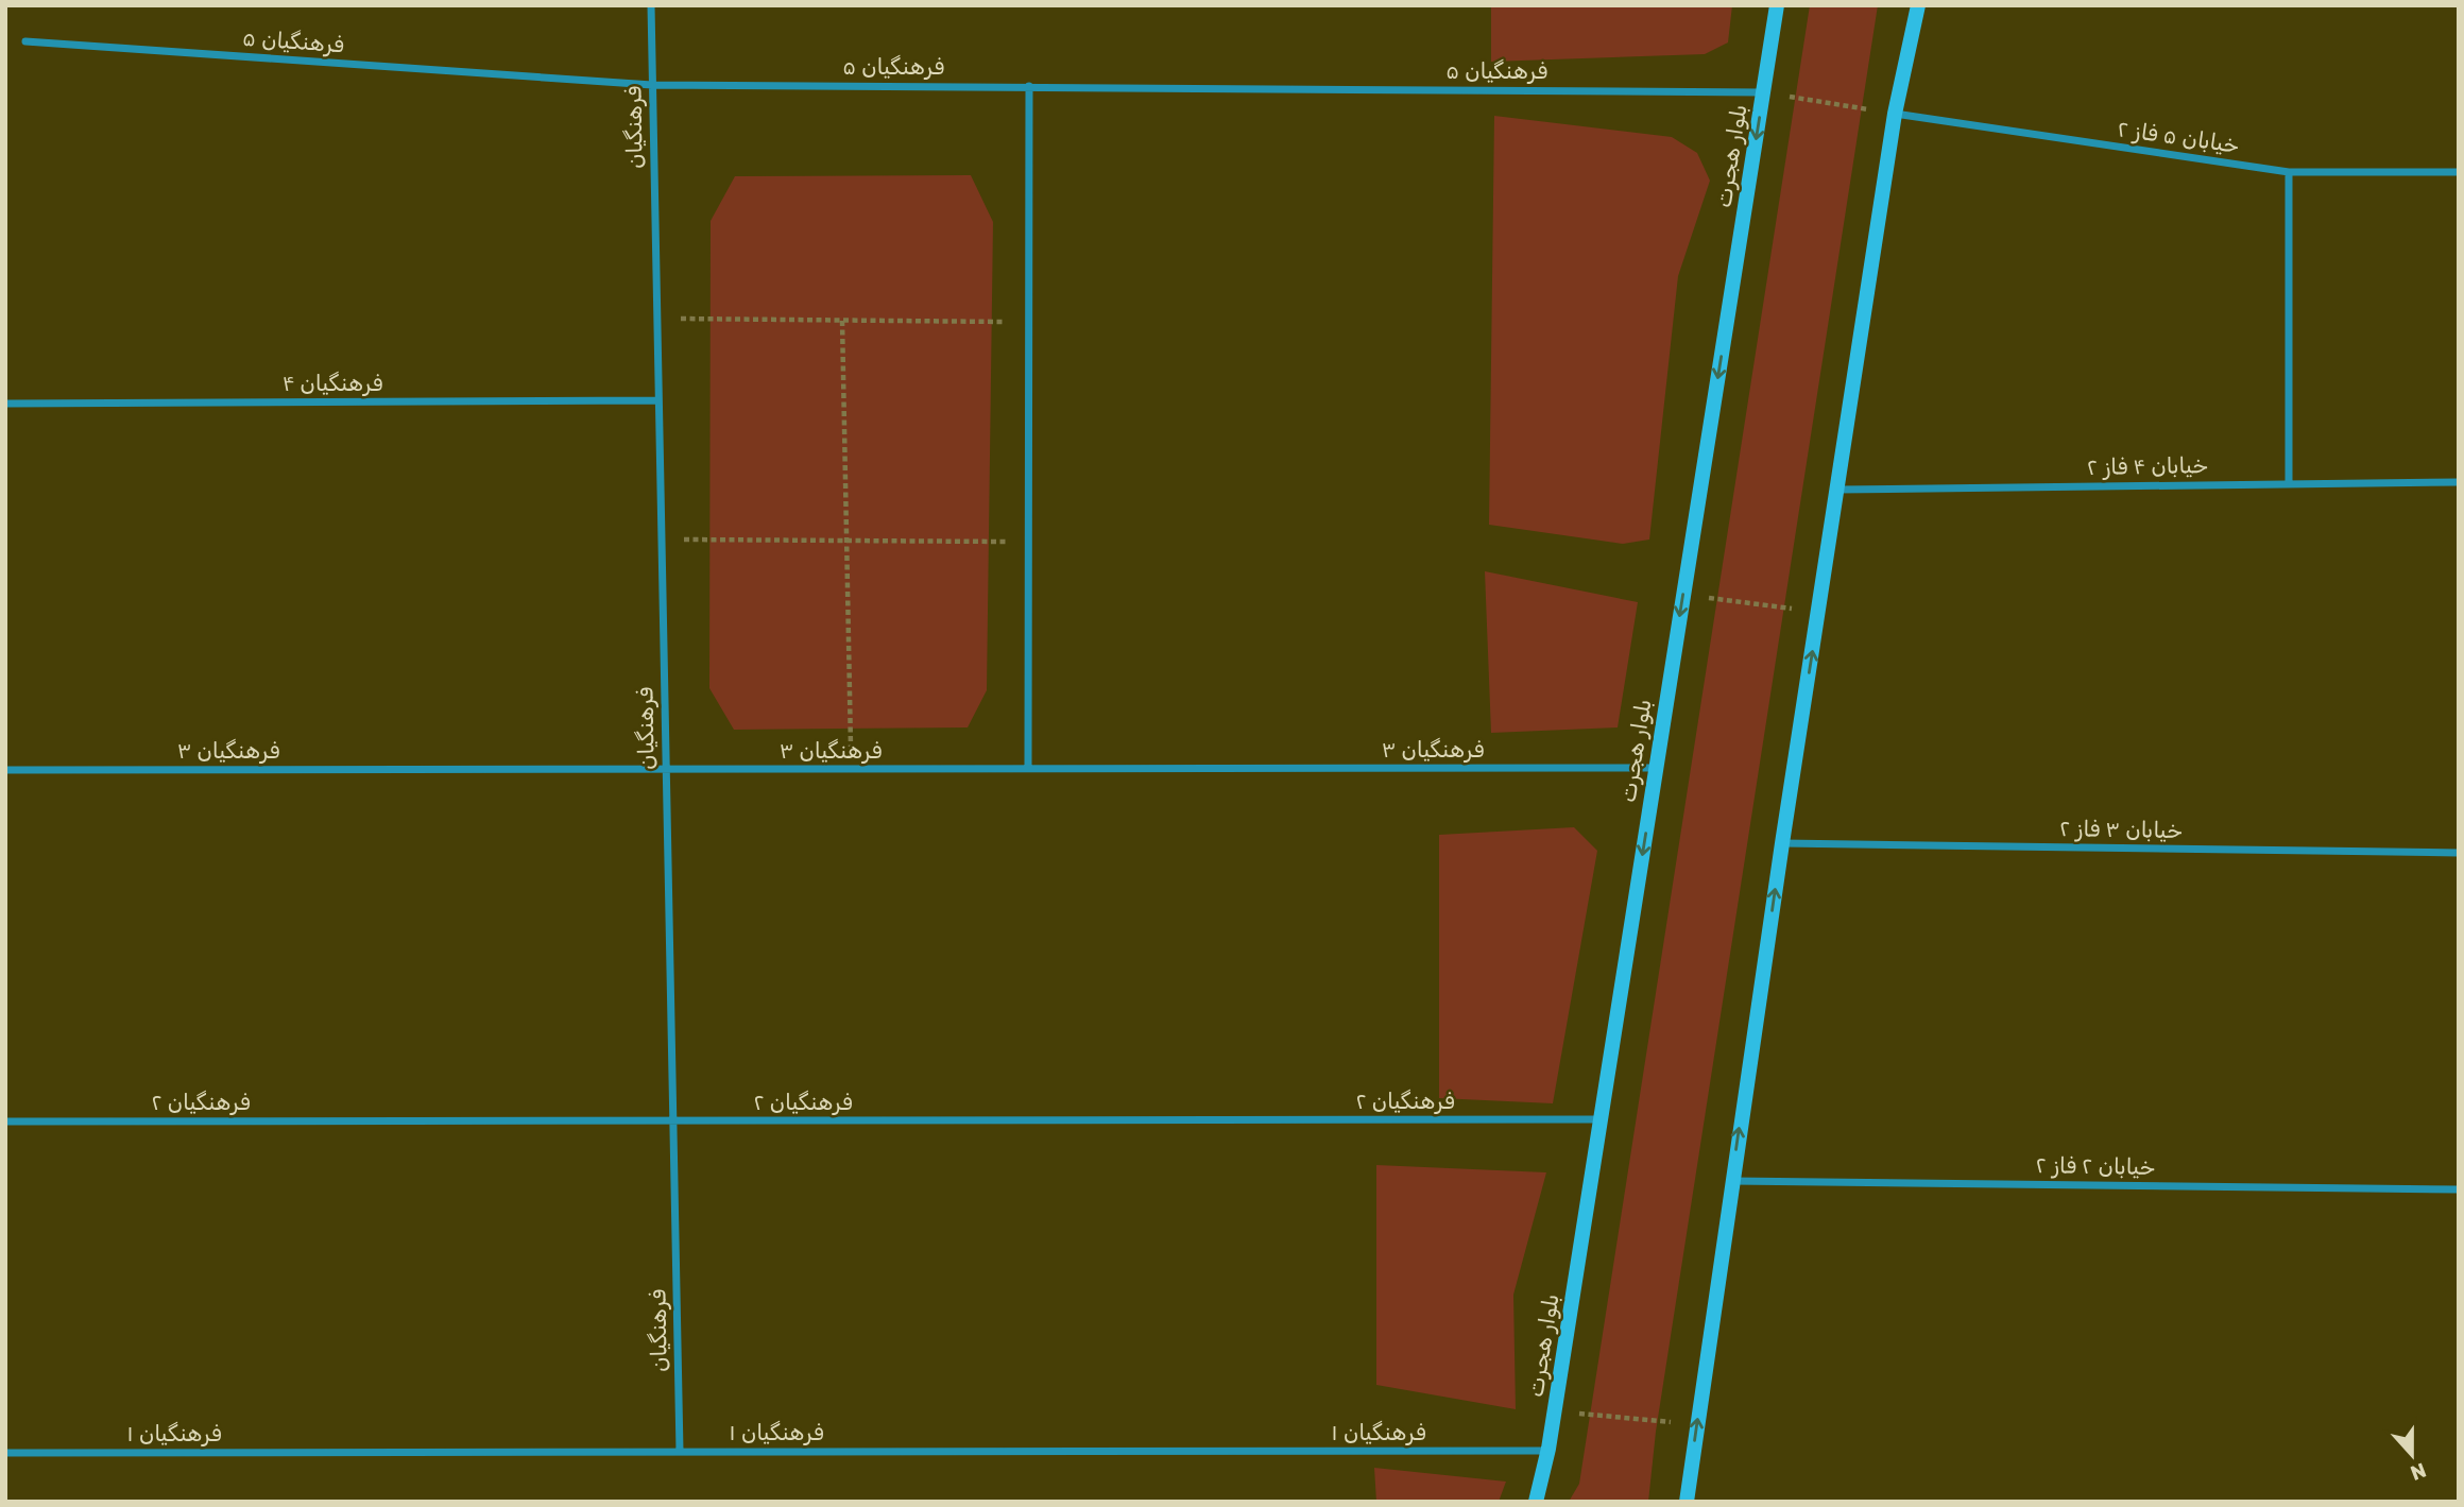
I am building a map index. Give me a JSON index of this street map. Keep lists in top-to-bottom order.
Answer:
{
  "streets": {
    "main road": ["بلوار هجرت"],
    "street": [
      "فرهنگیان ۵",
      "فرهنگیان",
      "خیابان ۵ فاز ۲",
      "فرهنگیان ۴",
      "خیابان ۴ فاز ۲",
      "فرهنگیان ۳",
      "خیابان ۳ فاز ۲",
      "فرهنگیان ۲",
      "خیابان ۲ فاز ۲",
      "فرهنگیان ۱"
    ]
  },
  "crossings": [
    ["فرهنگیان ۵", "فرهنگیان"],
    ["فرهنگیان ۵", "بلوار هجرت"],
    ["فرهنگیان", "فرهنگیان ۴"],
    ["فرهنگیان", "فرهنگیان ۳"],
    ["فرهنگیان", "فرهنگیان ۲"],
    ["فرهنگیان", "فرهنگیان ۱"],
    ["بلوار هجرت", "فرهنگیان ۳"],
    ["بلوار هجرت", "فرهنگیان ۲"],
    ["بلوار هجرت", "فرهنگیان ۱"]
  ],
  "one_way": ["بلوار هجرت"],
  "north": "bottom"
}
